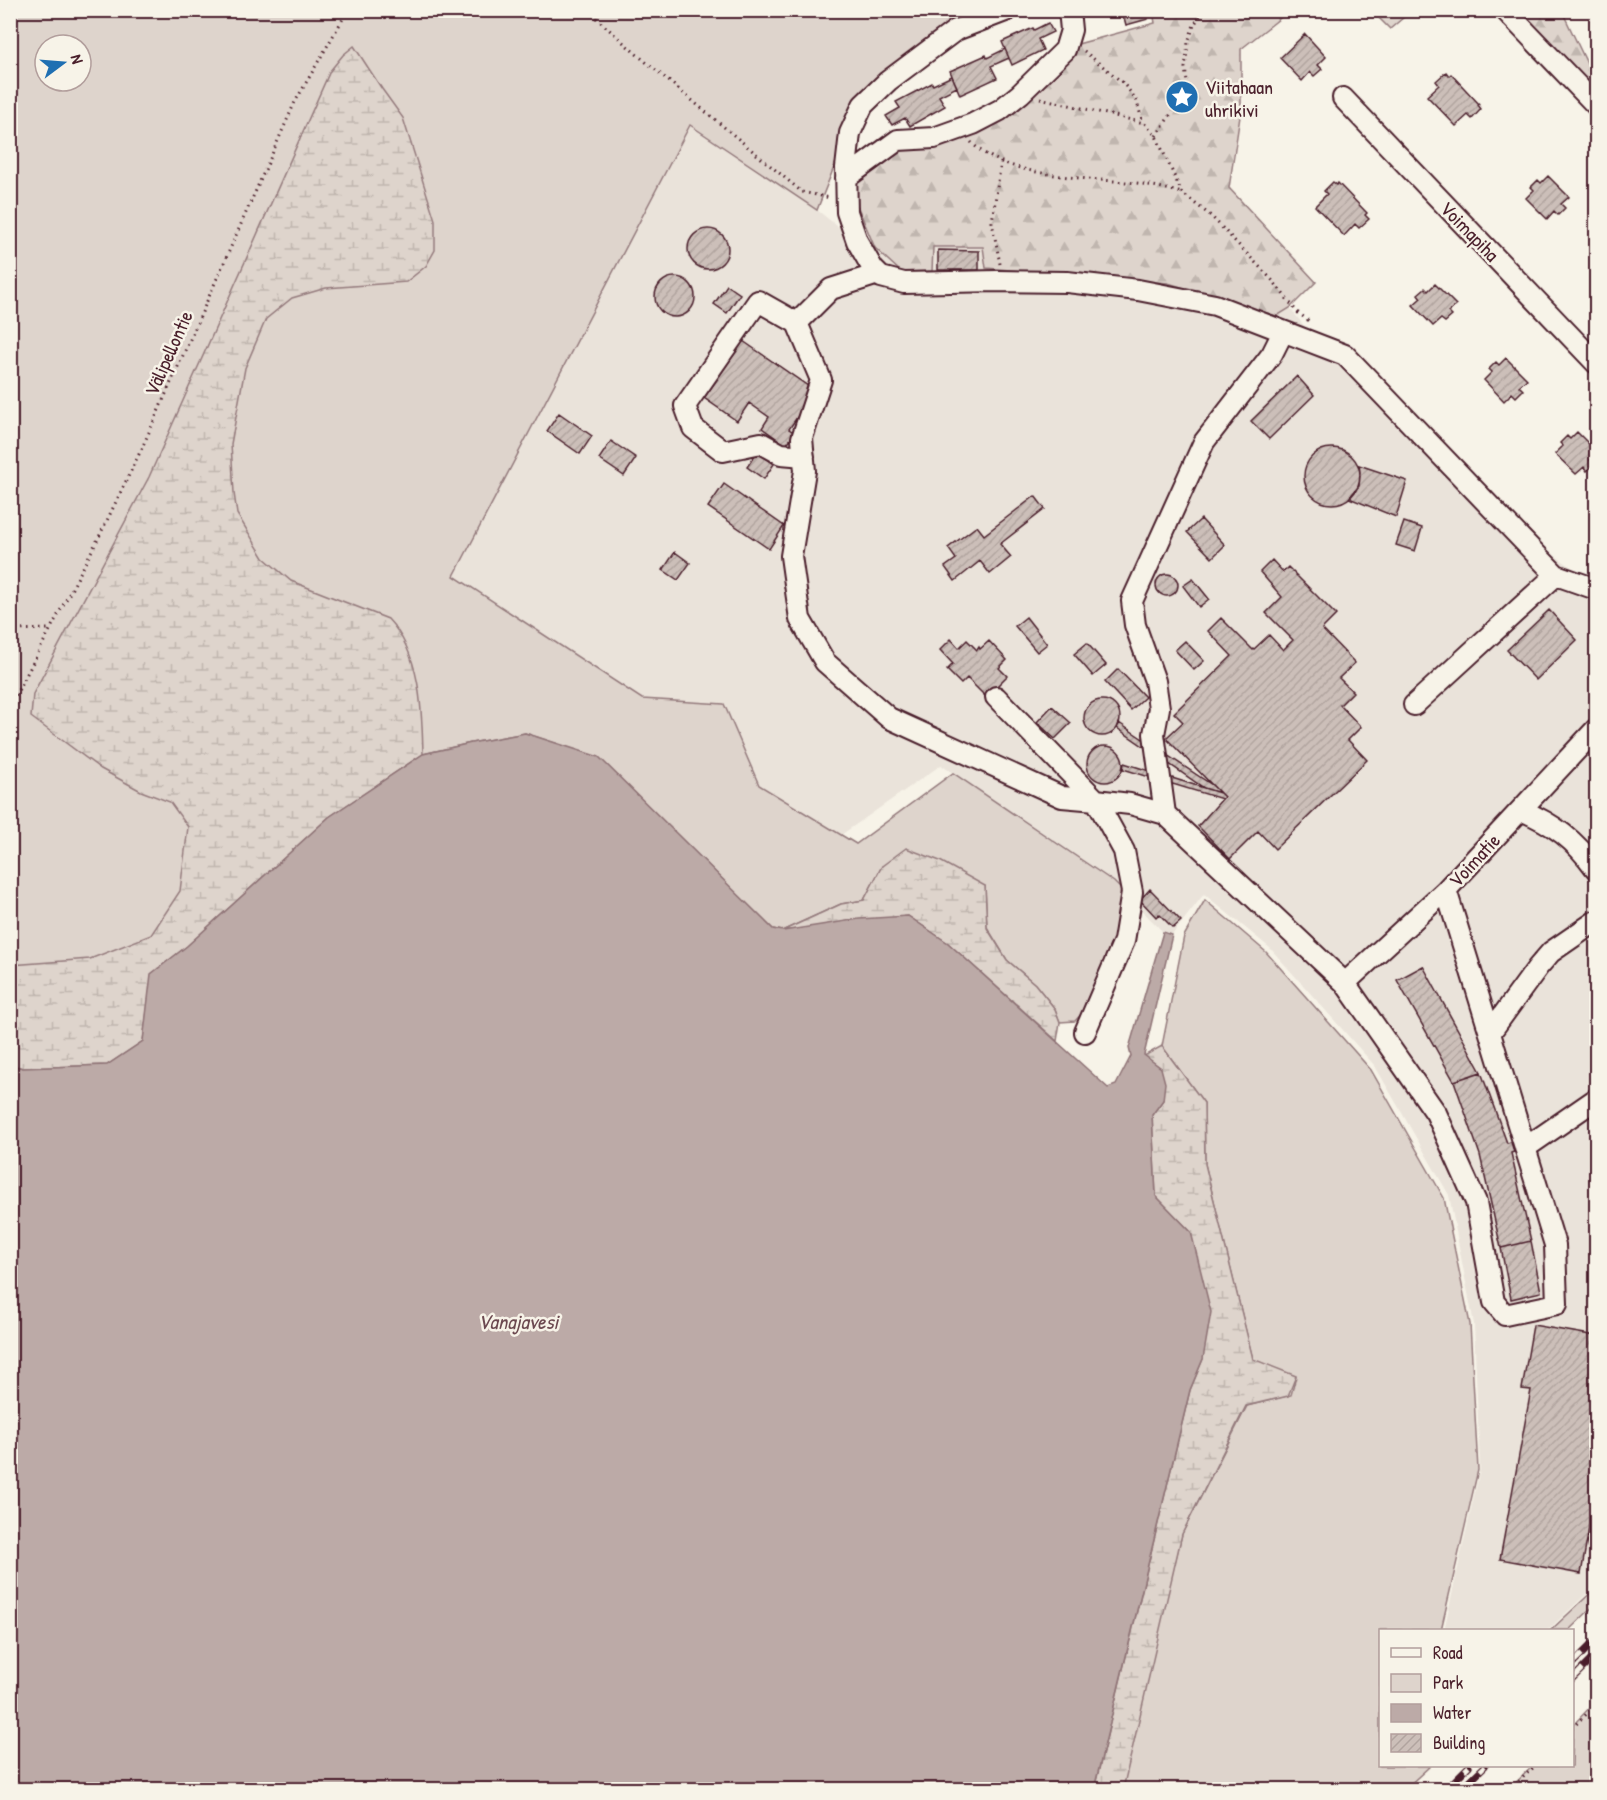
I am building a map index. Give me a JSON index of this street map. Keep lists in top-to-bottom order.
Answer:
{
  "streets": {
    "street": ["Voimapiha", "Voimatie"],
    "path": ["Välipellontie"]
  },
  "water": ["Vanajavesi"],
  "places": {
    "place": ["Viitahaan uhrikivi"]
  },
  "legend": [
    "Road",
    "Park",
    "Water",
    "Building"
  ],
  "north": "right"
}
